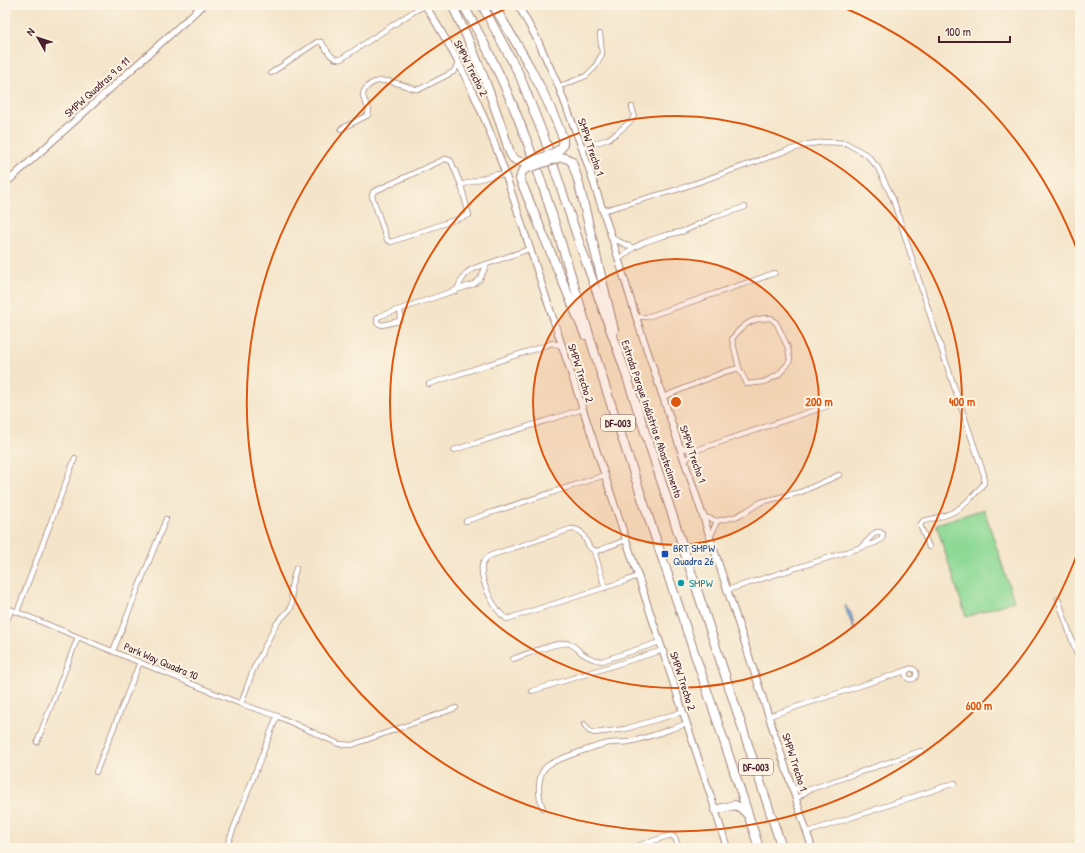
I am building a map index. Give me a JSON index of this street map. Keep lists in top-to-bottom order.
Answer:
{
  "streets": {
    "highway": ["Estrada Parque Indústria e Abastecimento", "DF-003"],
    "street": [
      "SMPW Trecho 2",
      "SMPW Quadras 9 a 11",
      "SMPW Trecho 1",
      "Park Way Quadra 10"
    ]
  },
  "places": {
    "transit": ["BRT SMPW Quadra 26"],
    "other": ["SMPW"]
  },
  "scale_bar": "100 m",
  "north": "top left",
  "rings": ["200 m", "400 m", "600 m"]
}
